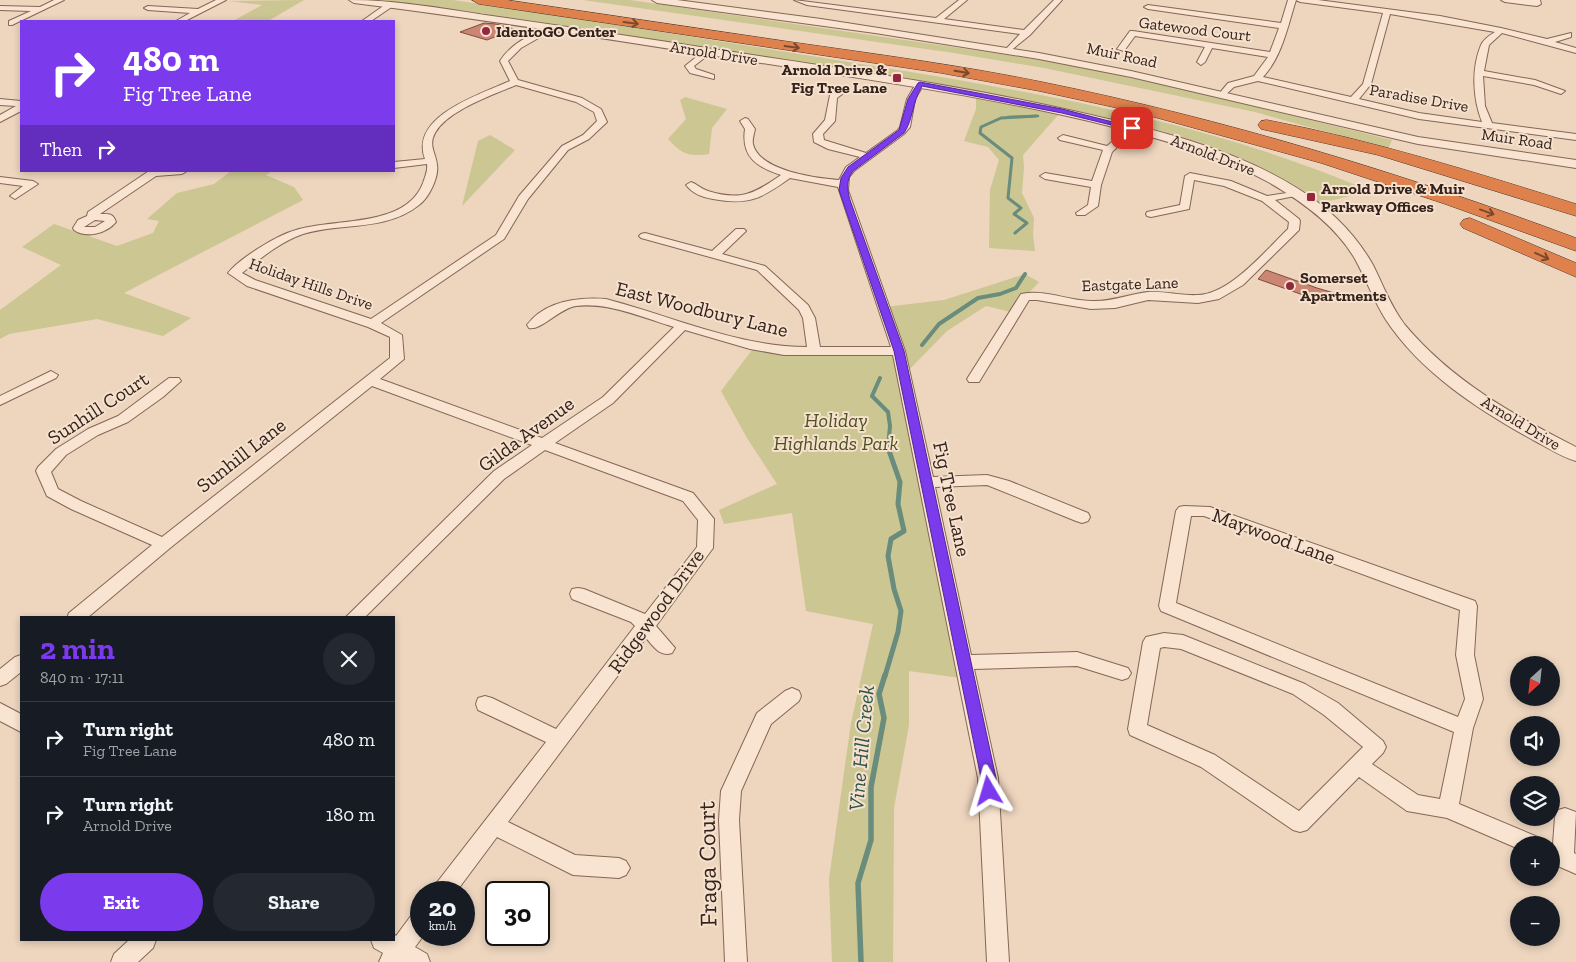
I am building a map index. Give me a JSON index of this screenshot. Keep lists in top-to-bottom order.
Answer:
{
  "streets": {
    "street": [
      "Gatewood Court",
      "Arnold Drive",
      "Muir Road",
      "Paradise Drive",
      "Holiday Hills Drive",
      "Eastgate Lane",
      "East Woodbury Lane",
      "Sunhill Court",
      "Gilda Avenue",
      "Sunhill Lane",
      "Fig Tree Lane",
      "Maywood Lane",
      "Ridgewood Drive",
      "Fraga Court"
    ]
  },
  "crossings": [
    ["Holiday Hills Drive", "Sunhill Lane"],
    ["East Woodbury Lane", "Gilda Avenue"],
    ["East Woodbury Lane", "Fig Tree Lane"],
    ["Sunhill Court", "Sunhill Lane"],
    ["Gilda Avenue", "Ridgewood Drive"],
    ["Sunhill Lane", "Ridgewood Drive"]
  ],
  "water": ["Vine Hill Creek"],
  "parks": ["Holiday Highlands Park"],
  "places": {
    "other": ["IdentoGO Center", "Somerset Apartments"],
    "transit": ["Arnold Drive & Fig Tree Lane", "Arnold Drive & Muir Parkway Offices"]
  },
  "north": "bottom left",
  "page": {
    "turn": ["480 m", "Fig Tree Lane"],
    "then": "Then",
    "heading": ["2 min", "840 m · 17:11"],
    "map_buttons": ["+", "−"],
    "list": [
      {
        "name": "Turn right",
        "note": "Fig Tree Lane",
        "value": "480 m"
      },
      {
        "name": "Turn right",
        "note": "Arnold Drive",
        "value": "180 m"
      }
    ],
    "buttons": ["Exit", "Share"],
    "speed": "20 km/h",
    "limit": "30"
  }
}
